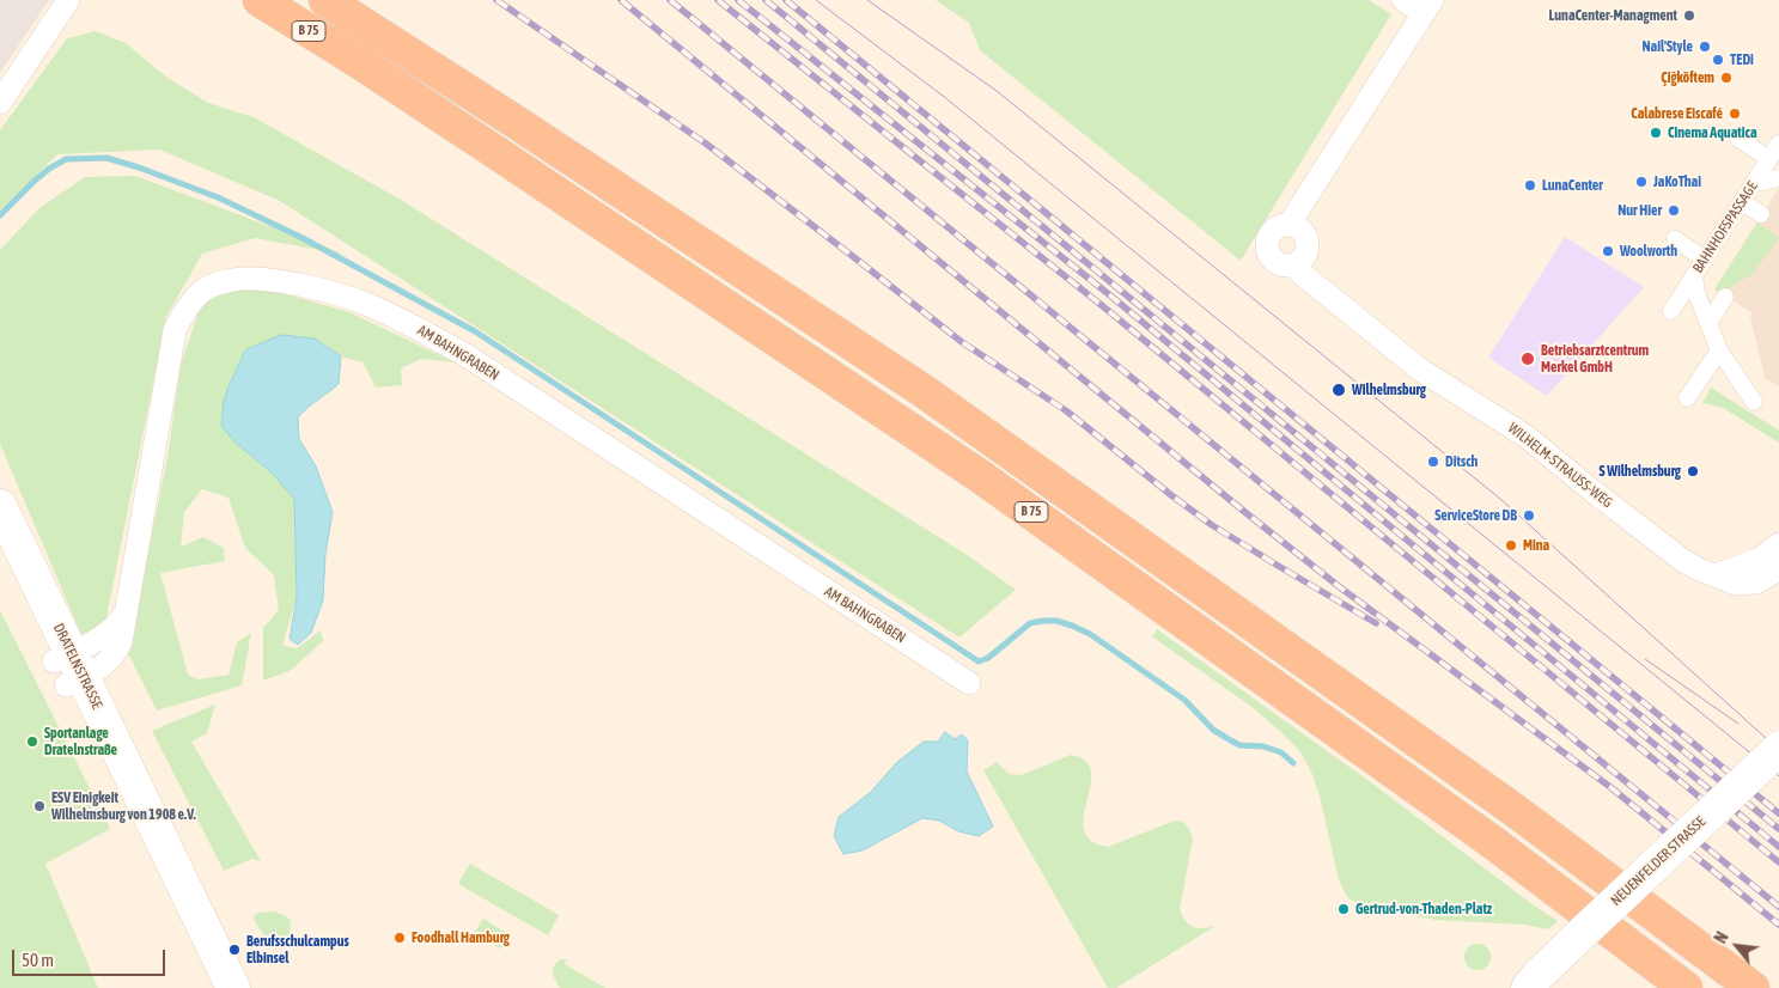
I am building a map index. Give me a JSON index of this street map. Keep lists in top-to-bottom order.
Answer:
{
  "streets": {
    "highway": ["B 75"],
    "main road": ["DRATELNSTRASSE", "NEUENFELDER STRASSE"],
    "street": ["BAHNHOFSPASSAGE", "AM BAHNGRABEN", "WILHELM-STRAUSS-WEG"]
  },
  "crossings": [
    ["AM BAHNGRABEN", "DRATELNSTRASSE"]
  ],
  "places": [
    "LunaCenter-Managment",
    "Nail'Style",
    "TEDi",
    "Çiğköftem",
    "Calabrese Eiscafé",
    "Cinema Aquatica",
    "JaKoThai",
    "LunaCenter",
    "Nur Hier",
    "Woolworth",
    "Betriebsarztcentrum Merkel GmbH",
    "Wilhelmsburg",
    "Ditsch",
    "S Wilhelmsburg",
    "ServiceStore DB",
    "Mina",
    "Sportanlage Dratelnstraße",
    "ESV Einigkeit Wilhelmsburg von 1908 e.V.",
    "Gertrud-von-Thaden-Platz",
    "Foodhall Hamburg",
    "Berufsschulcampus Elbinsel"
  ],
  "scale_bar": "50 m",
  "north": "top left"
}
